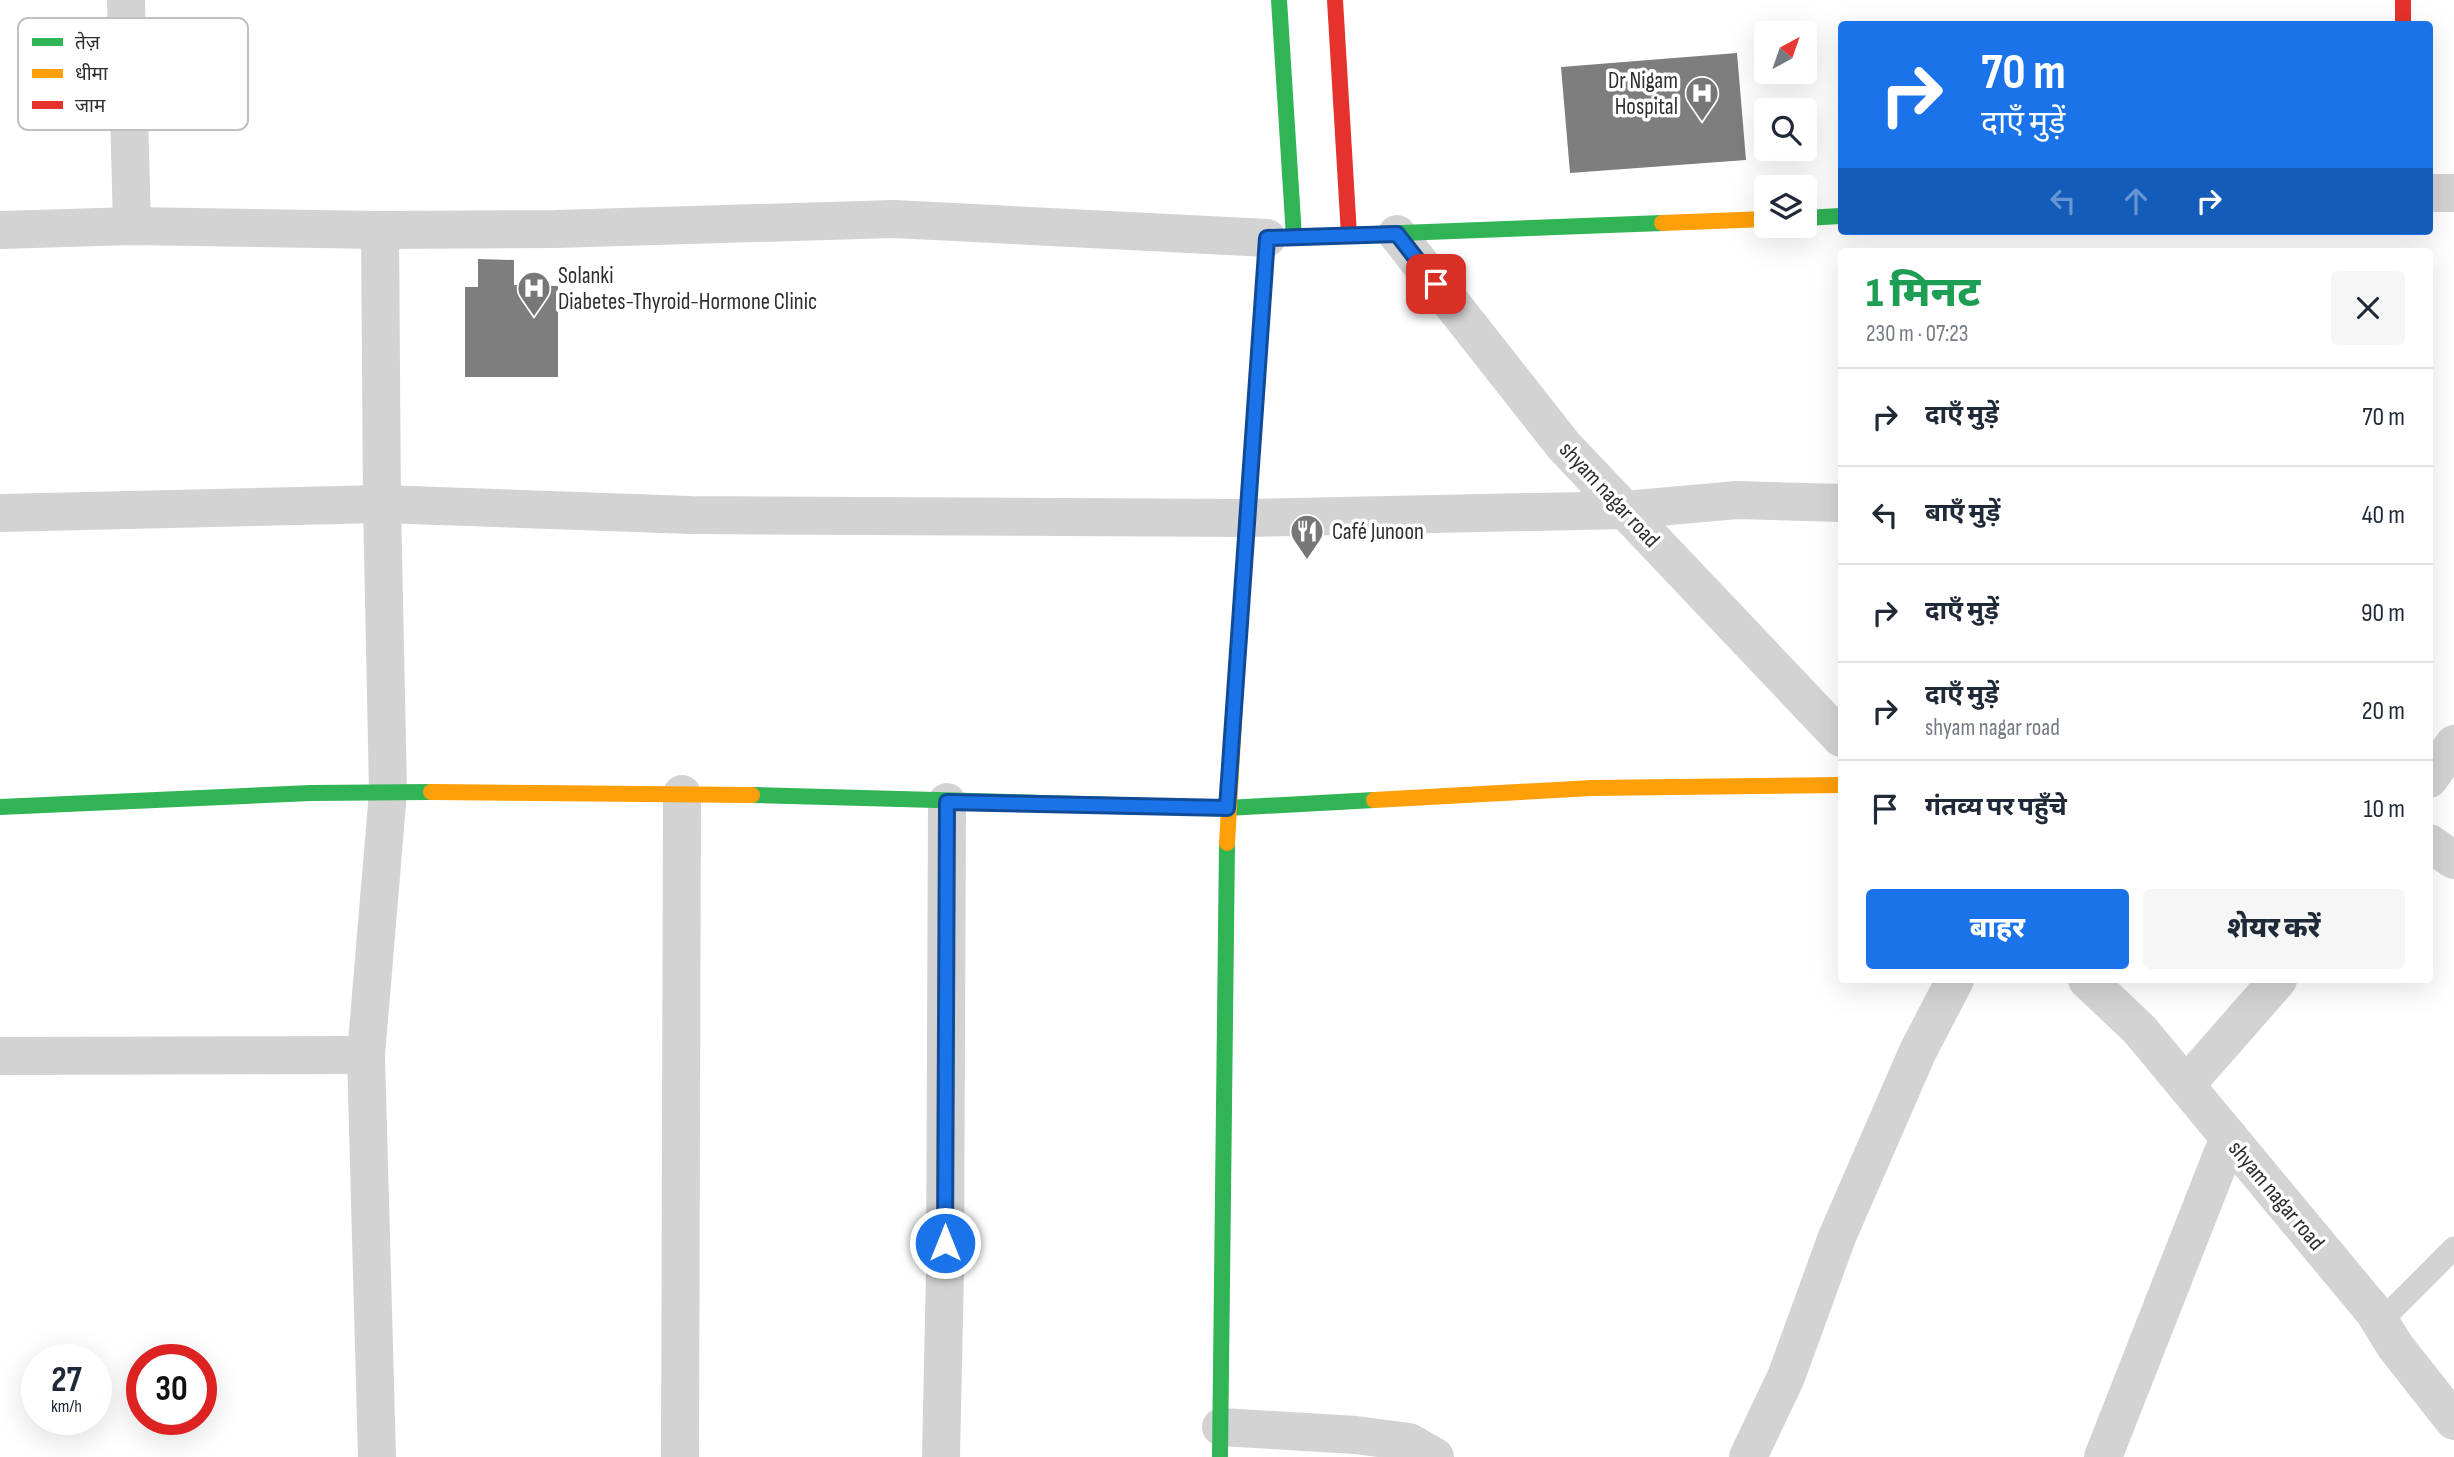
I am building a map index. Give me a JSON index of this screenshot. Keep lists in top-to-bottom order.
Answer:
{
  "streets": {
    "street": ["shyam nagar road"]
  },
  "places": {
    "hospital": ["Dr Nigam Hospital", "Solanki Diabetes-Thyroid-Hormone Clinic"],
    "restaurant": ["Café Junoon"]
  },
  "legend": ["तेज़", "धीमा", "जाम"],
  "north": "top right",
  "page": {
    "turn": ["70 m", "दाएँ मुड़ें"],
    "heading": ["1 मिनट", "230 m · 07:23"],
    "list": [
      {
        "name": "दाएँ मुड़ें",
        "value": "70 m"
      },
      {
        "name": "बाएँ मुड़ें",
        "value": "40 m"
      },
      {
        "name": "दाएँ मुड़ें",
        "value": "90 m"
      },
      {
        "name": "दाएँ मुड़ें",
        "note": "shyam nagar road",
        "value": "20 m"
      },
      {
        "name": "गंतव्य पर पहुँचे",
        "value": "10 m"
      }
    ],
    "buttons": ["बाहर", "शेयर करें"],
    "speed": "27 km/h",
    "limit": "30"
  }
}
